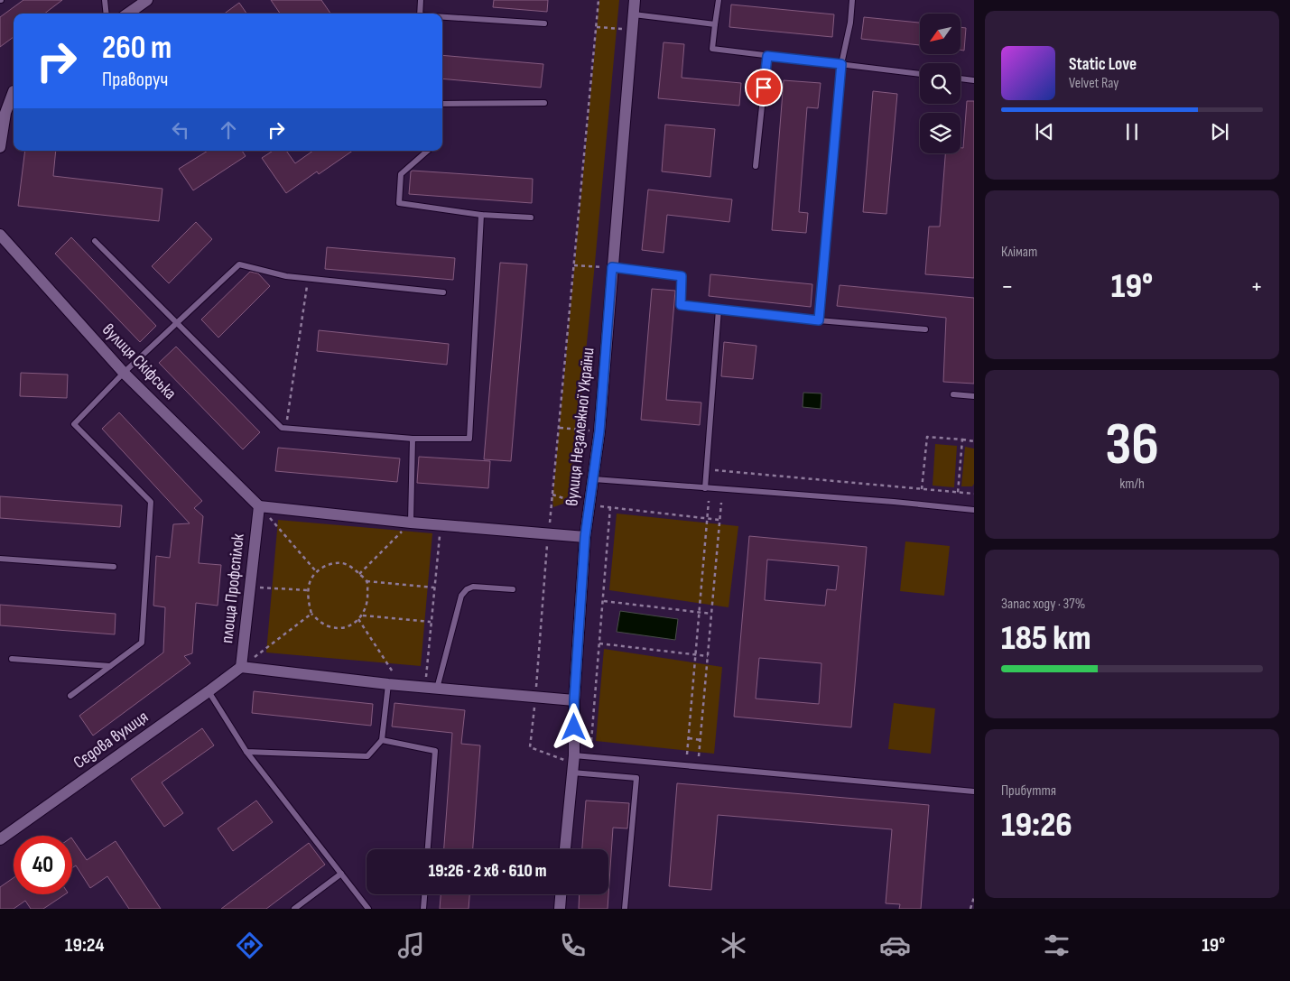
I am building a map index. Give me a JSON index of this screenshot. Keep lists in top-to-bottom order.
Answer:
{
  "streets": {
    "street": [
      "вулиця Скіфська",
      "вулиця Незалежної України",
      "площа Профспілок",
      "Сєдова вулиця"
    ]
  },
  "crossings": [
    ["вулиця Скіфська", "площа Профспілок"],
    ["вулиця Незалежної України", "площа Профспілок"],
    ["площа Профспілок", "Сєдова вулиця"]
  ],
  "north": "bottom left",
  "page": {
    "turn": ["260 m", "Праворуч"],
    "song": ["Static Love", "Velvet Ray"],
    "tile": [
      "Клімат",
      ["36", "km/h"],
      ["Запас ходу · 37%", "185 km"],
      ["Прибуття", "19:26"]
    ],
    "heat": ["−", "19°", "+"],
    "limit": "40",
    "trip": "19:26 · 2 хв · 610 m",
    "tabs": ["19:24", "19°"]
  }
}
